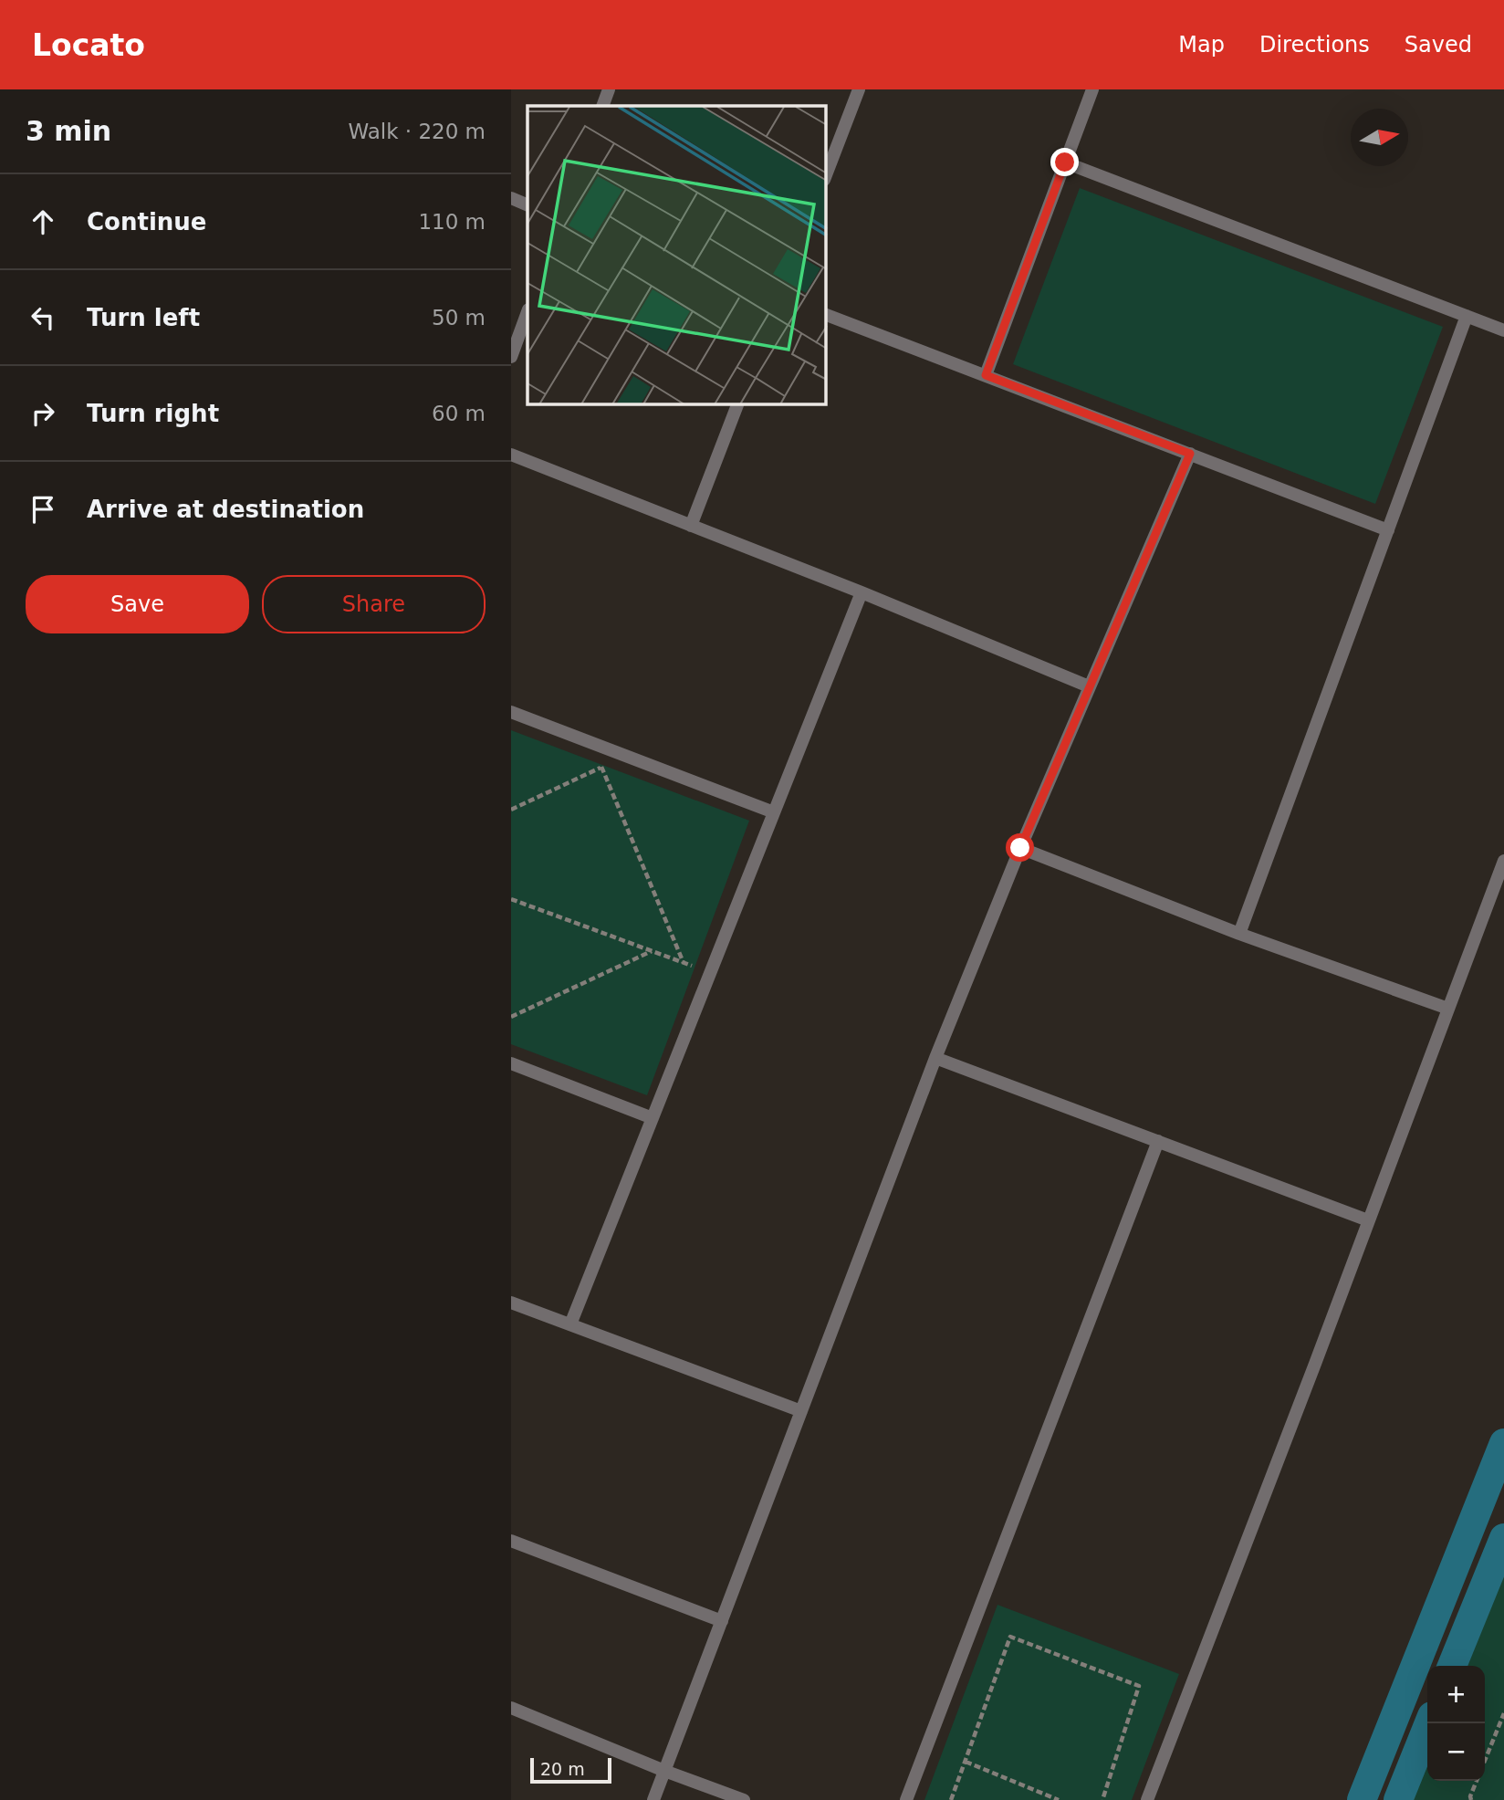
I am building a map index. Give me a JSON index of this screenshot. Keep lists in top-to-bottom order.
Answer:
{
  "scale_bar": "20 m",
  "north": "right",
  "page": {
    "header": "Locato",
    "nav": ["Map", "Directions", "Saved"],
    "heading": ["3 min", "Walk · 220 m"],
    "list": [
      ["Continue", "110 m"],
      ["Turn left", "50 m"],
      ["Turn right", "60 m"],
      "Arrive at destination"
    ],
    "buttons": ["Save", "Share"],
    "map_buttons": ["+", "−"],
    "scale": "20 m"
  }
}
